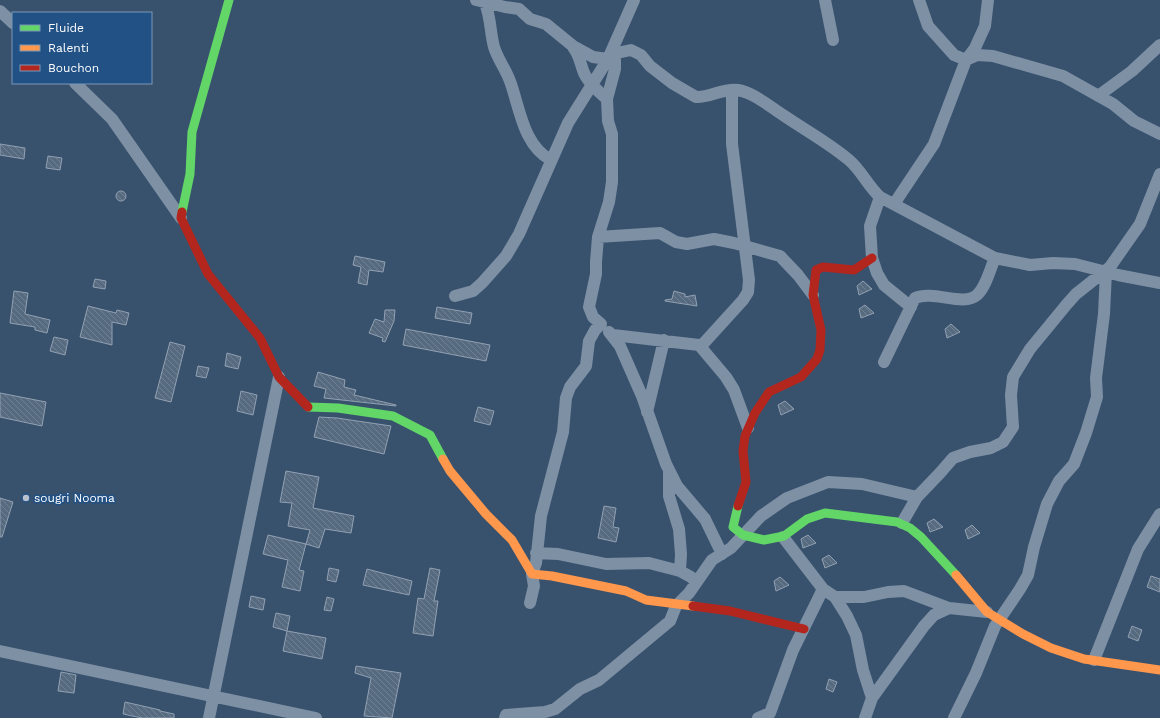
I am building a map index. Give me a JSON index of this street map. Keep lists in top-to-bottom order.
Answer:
{
  "places": ["sougri Nooma"],
  "legend": ["Fluide", "Ralenti", "Bouchon"]
}
